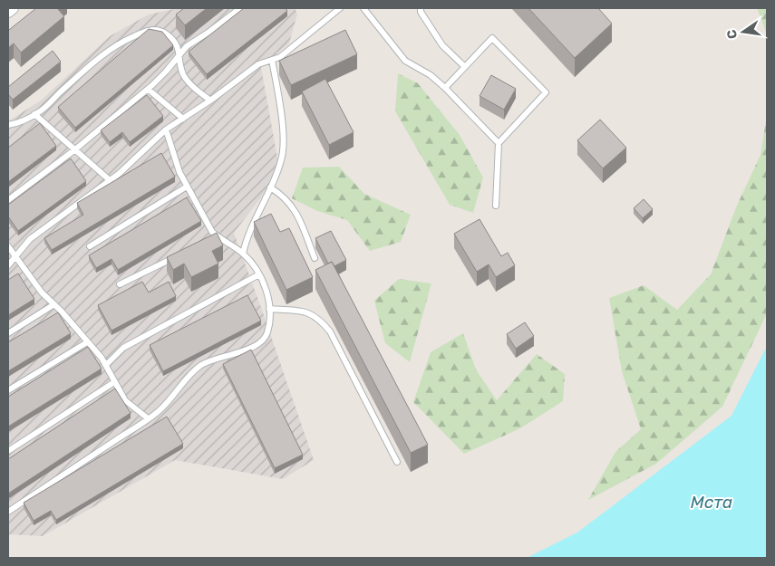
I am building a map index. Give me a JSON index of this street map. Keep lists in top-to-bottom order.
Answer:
{
  "water": ["Мста"],
  "north": "left"
}
